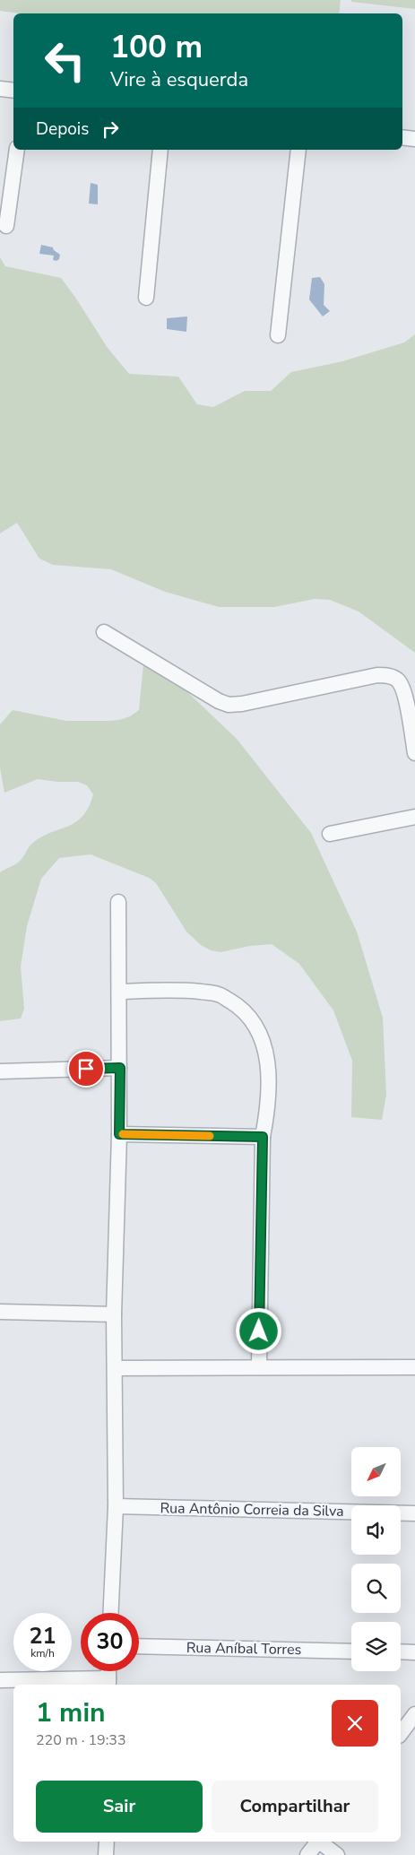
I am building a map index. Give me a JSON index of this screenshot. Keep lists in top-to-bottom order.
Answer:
{
  "streets": {
    "street": ["Rua Antônio Correia da Silva", "Rua Aníbal Torres"]
  },
  "north": "bottom left",
  "page": {
    "turn": ["100 m", "Vire à esquerda"],
    "then": "Depois",
    "speed": "21 km/h",
    "limit": "30",
    "heading": ["1 min", "220 m · 19:33"],
    "buttons": ["Sair", "Compartilhar"]
  }
}
